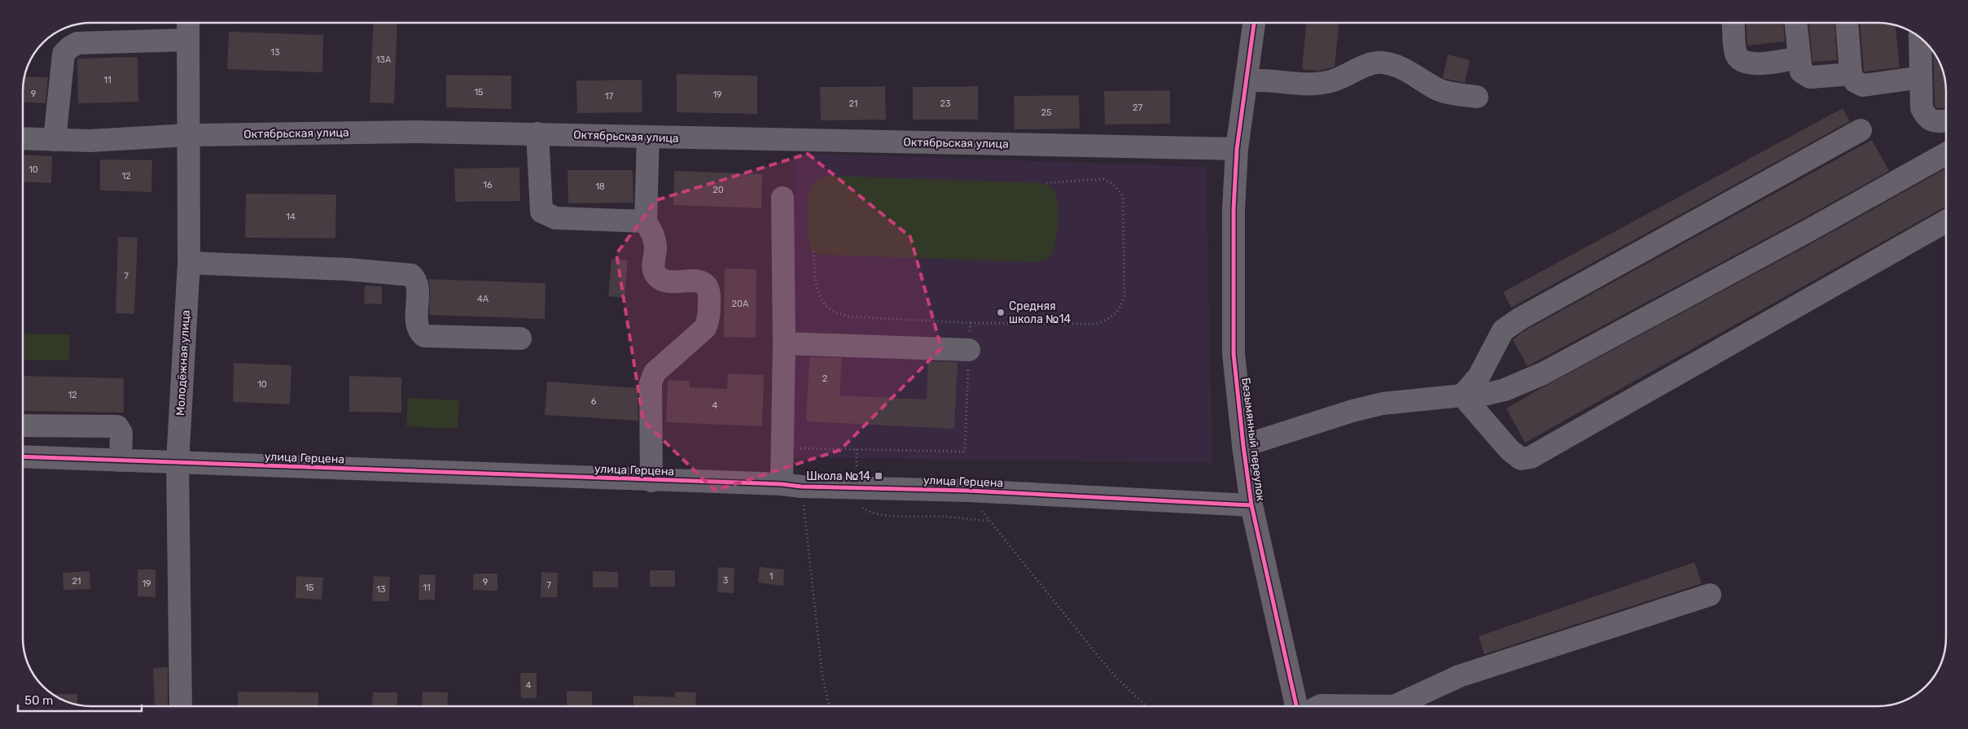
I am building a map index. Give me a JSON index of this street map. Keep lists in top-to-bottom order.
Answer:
{
  "streets": {
    "street": [
      "Октябрьская улица",
      "Молодёжная улица",
      "Безымянный переулок",
      "улица Герцена"
    ]
  },
  "crossings": [
    ["Октябрьская улица", "Молодёжная улица"],
    ["Октябрьская улица", "Безымянный переулок"],
    ["Молодёжная улица", "улица Герцена"],
    ["Безымянный переулок", "улица Герцена"]
  ],
  "places": {
    "other": ["Средняя школа №14"],
    "transit": ["Школа №14"]
  },
  "house_numbers": [
    "13",
    "13А",
    "11",
    "15",
    "9",
    "19",
    "17",
    "21",
    "23",
    "27",
    "25",
    "10",
    "12",
    "16",
    "18",
    "20",
    "14",
    "7",
    "4А",
    "20А",
    "2",
    "10",
    "12",
    "6",
    "4",
    "1",
    "3",
    "21",
    "9",
    "19",
    "7",
    "15",
    "11",
    "13",
    "4"
  ],
  "scale_bar": "50 m"
}
